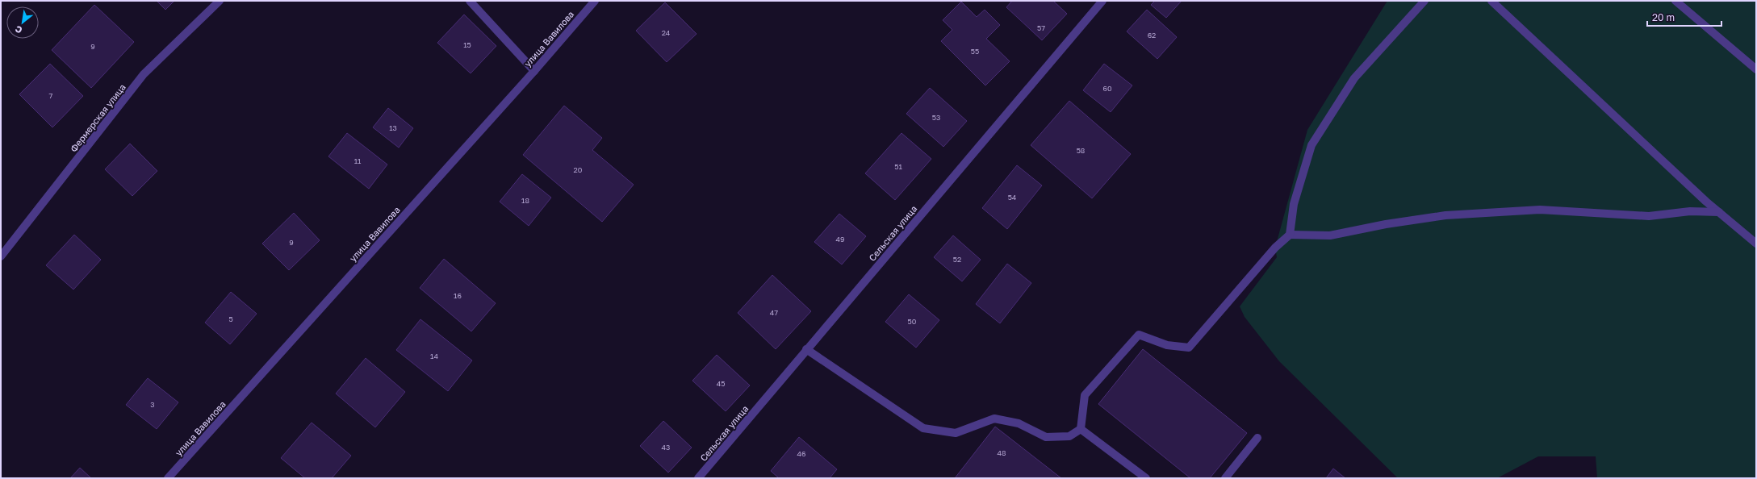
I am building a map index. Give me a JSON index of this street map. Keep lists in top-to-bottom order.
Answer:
{
  "streets": {
    "street": ["улица Вавилова", "Фермерская улица", "Сельская улица"]
  },
  "house_numbers": [
    "57",
    "24",
    "62",
    "15",
    "9",
    "55",
    "60",
    "7",
    "53",
    "13",
    "58",
    "11",
    "51",
    "20",
    "54",
    "18",
    "49",
    "9",
    "52",
    "16",
    "47",
    "5",
    "50",
    "14",
    "45",
    "3",
    "43",
    "48",
    "46"
  ],
  "scale_bar": "20 m",
  "north": "bottom left"
}
